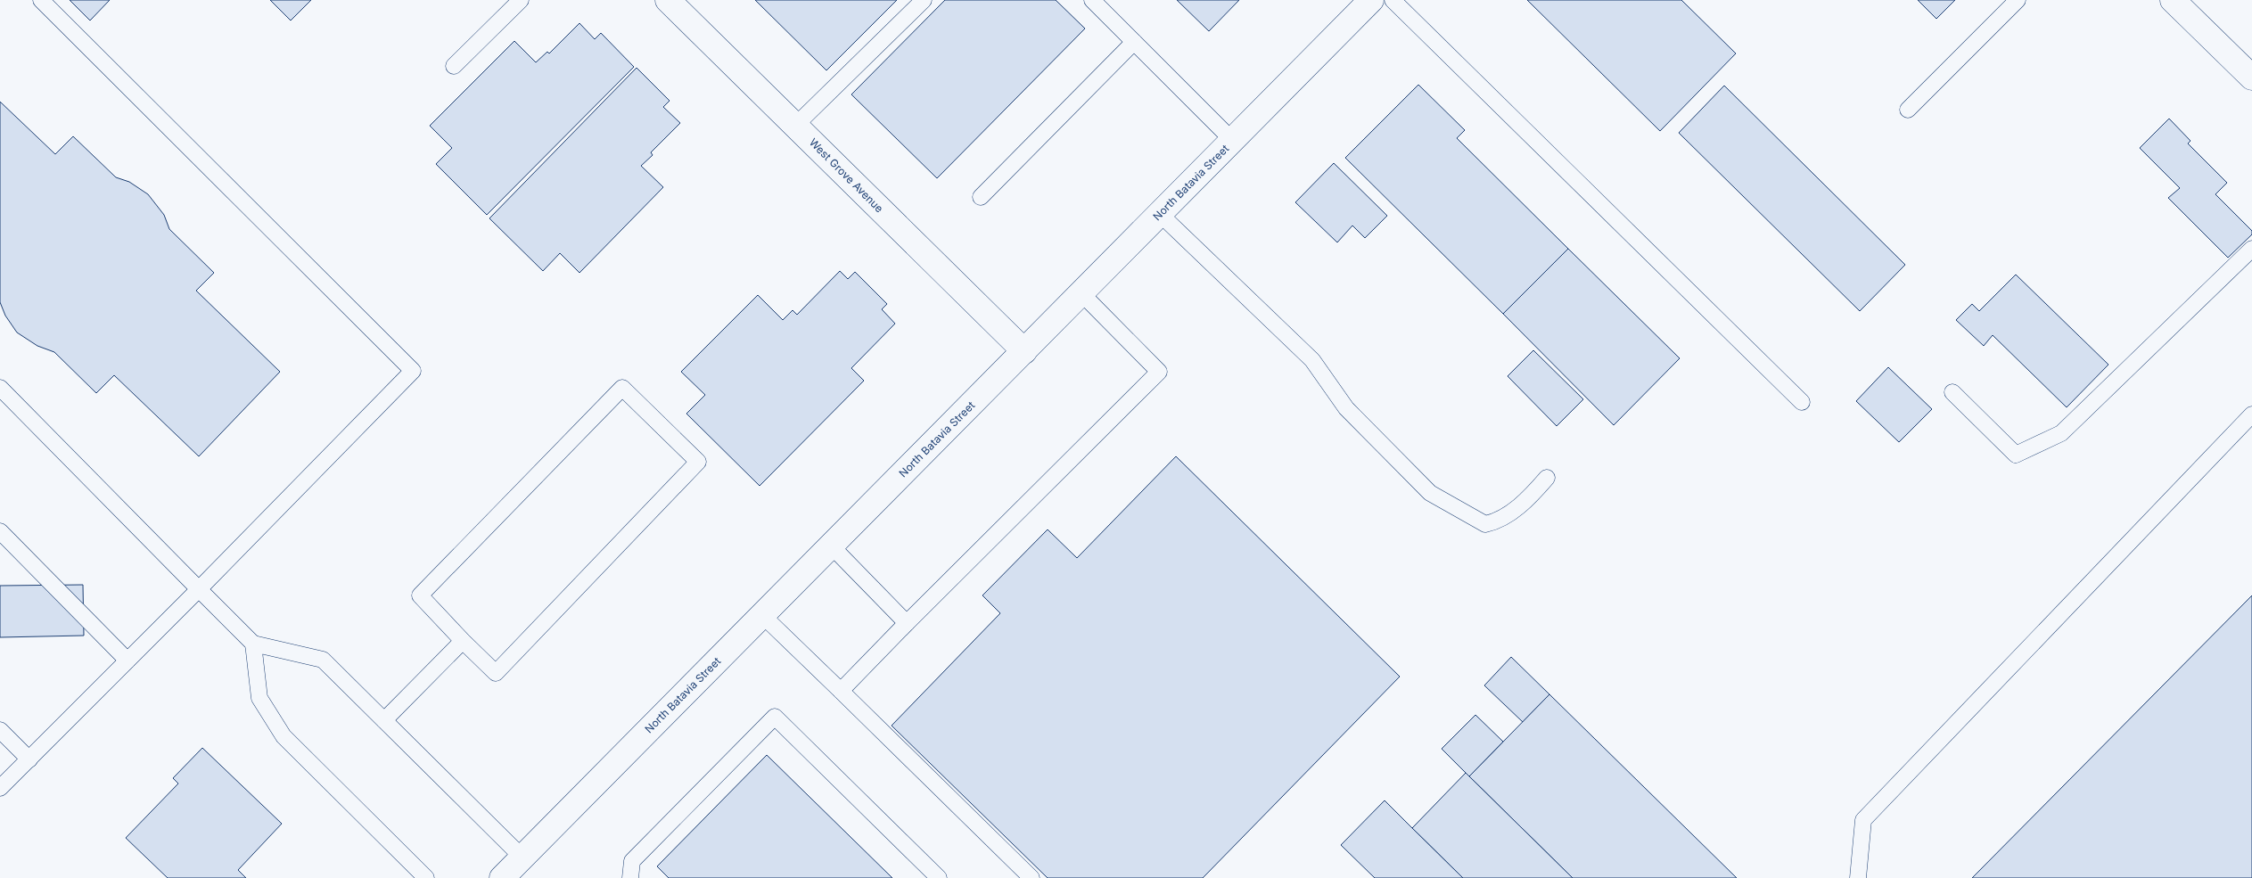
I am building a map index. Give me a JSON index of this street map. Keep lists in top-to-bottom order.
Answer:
{
  "streets": {
    "main road": ["West Grove Avenue", "North Batavia Street"]
  },
  "crossings": [
    ["West Grove Avenue", "North Batavia Street"]
  ]
}
